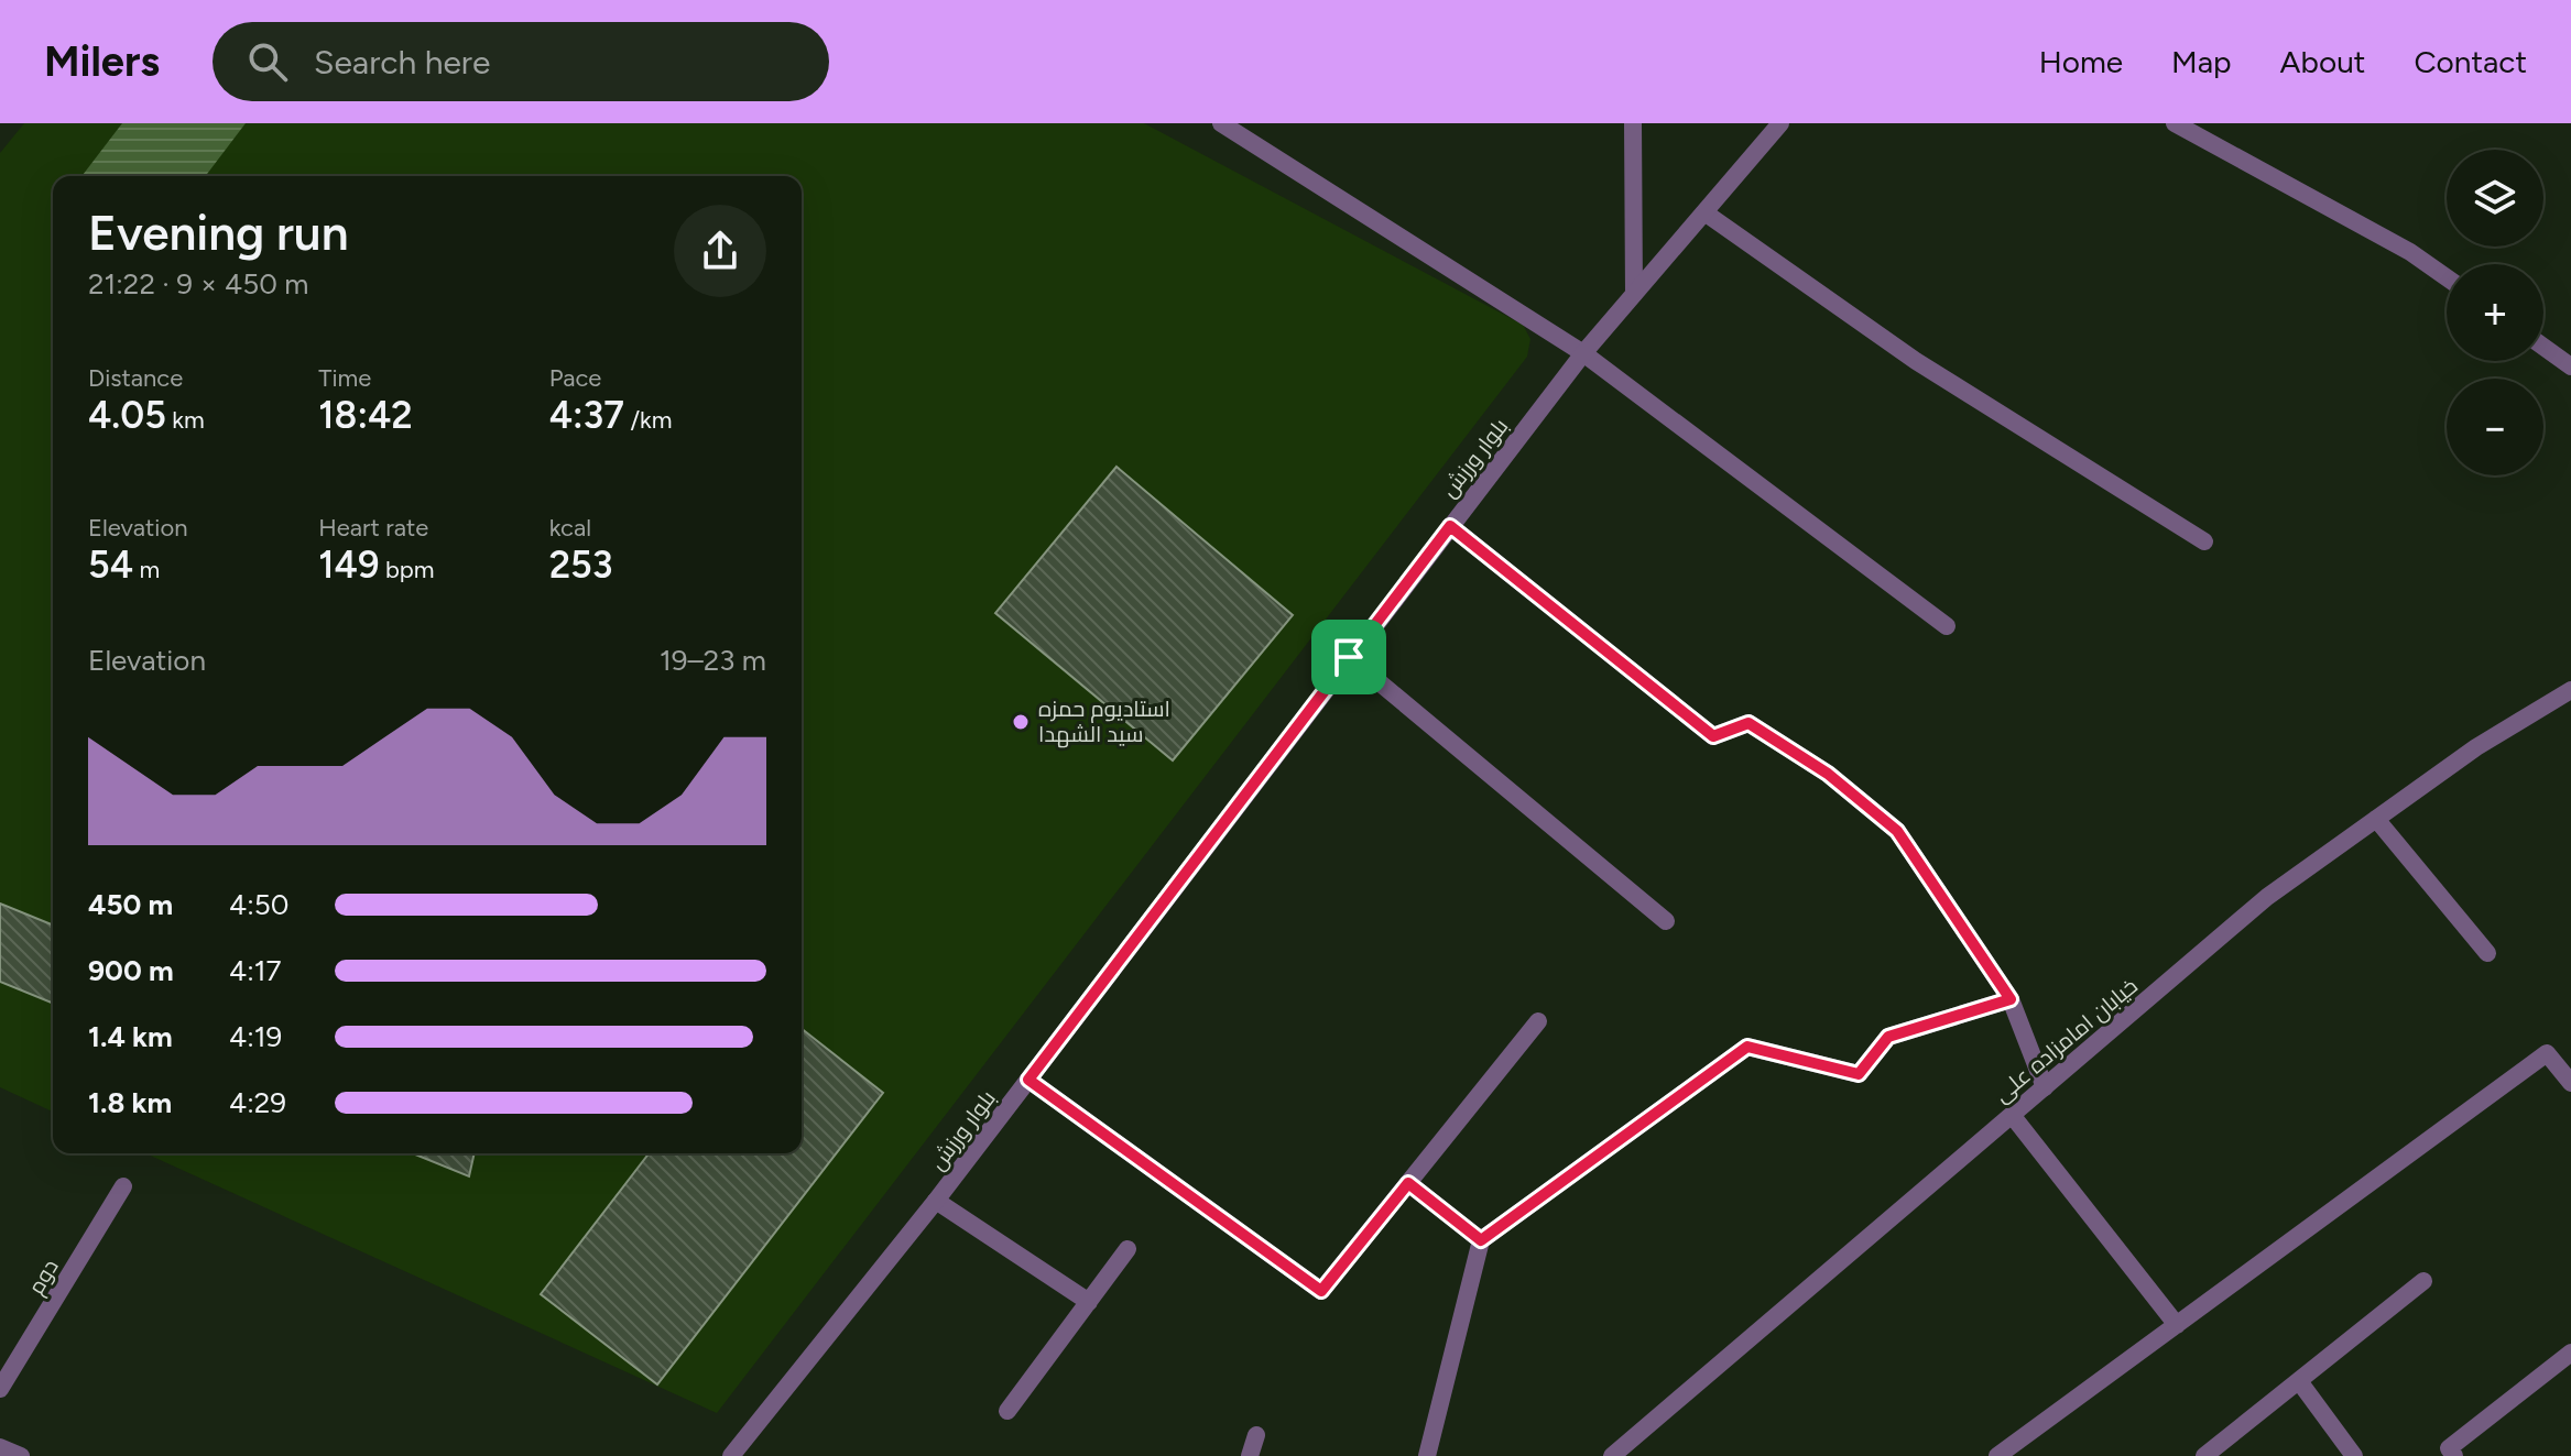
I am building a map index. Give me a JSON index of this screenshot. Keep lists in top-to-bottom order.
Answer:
{
  "streets": {
    "street": ["بلوار ورزش", "خیابان امامزاده علی", "دوم"]
  },
  "places": ["استادیوم حمزه سید الشهدا"],
  "page": {
    "header": "Milers",
    "search": "Search here",
    "nav": [
      "Home",
      "Map",
      "About",
      "Contact"
    ],
    "map_buttons": ["+", "−"],
    "heading": ["Evening run", "21:22 · 9 × 450 m"],
    "stats": [
      ["Distance", "4.05 km"],
      ["Time", "18:42"],
      ["Pace", "4:37 /km"],
      ["Elevation", "54 m"],
      ["Heart rate", "149 bpm"],
      ["kcal", "253"]
    ],
    "chart": ["Elevation", "19–23 m"],
    "list": [
      {
        "name": "450 m",
        "note": "4:50"
      },
      {
        "name": "900 m",
        "note": "4:17"
      },
      {
        "name": "1.4 km",
        "note": "4:19"
      },
      {
        "name": "1.8 km",
        "note": "4:29"
      }
    ]
  }
}
